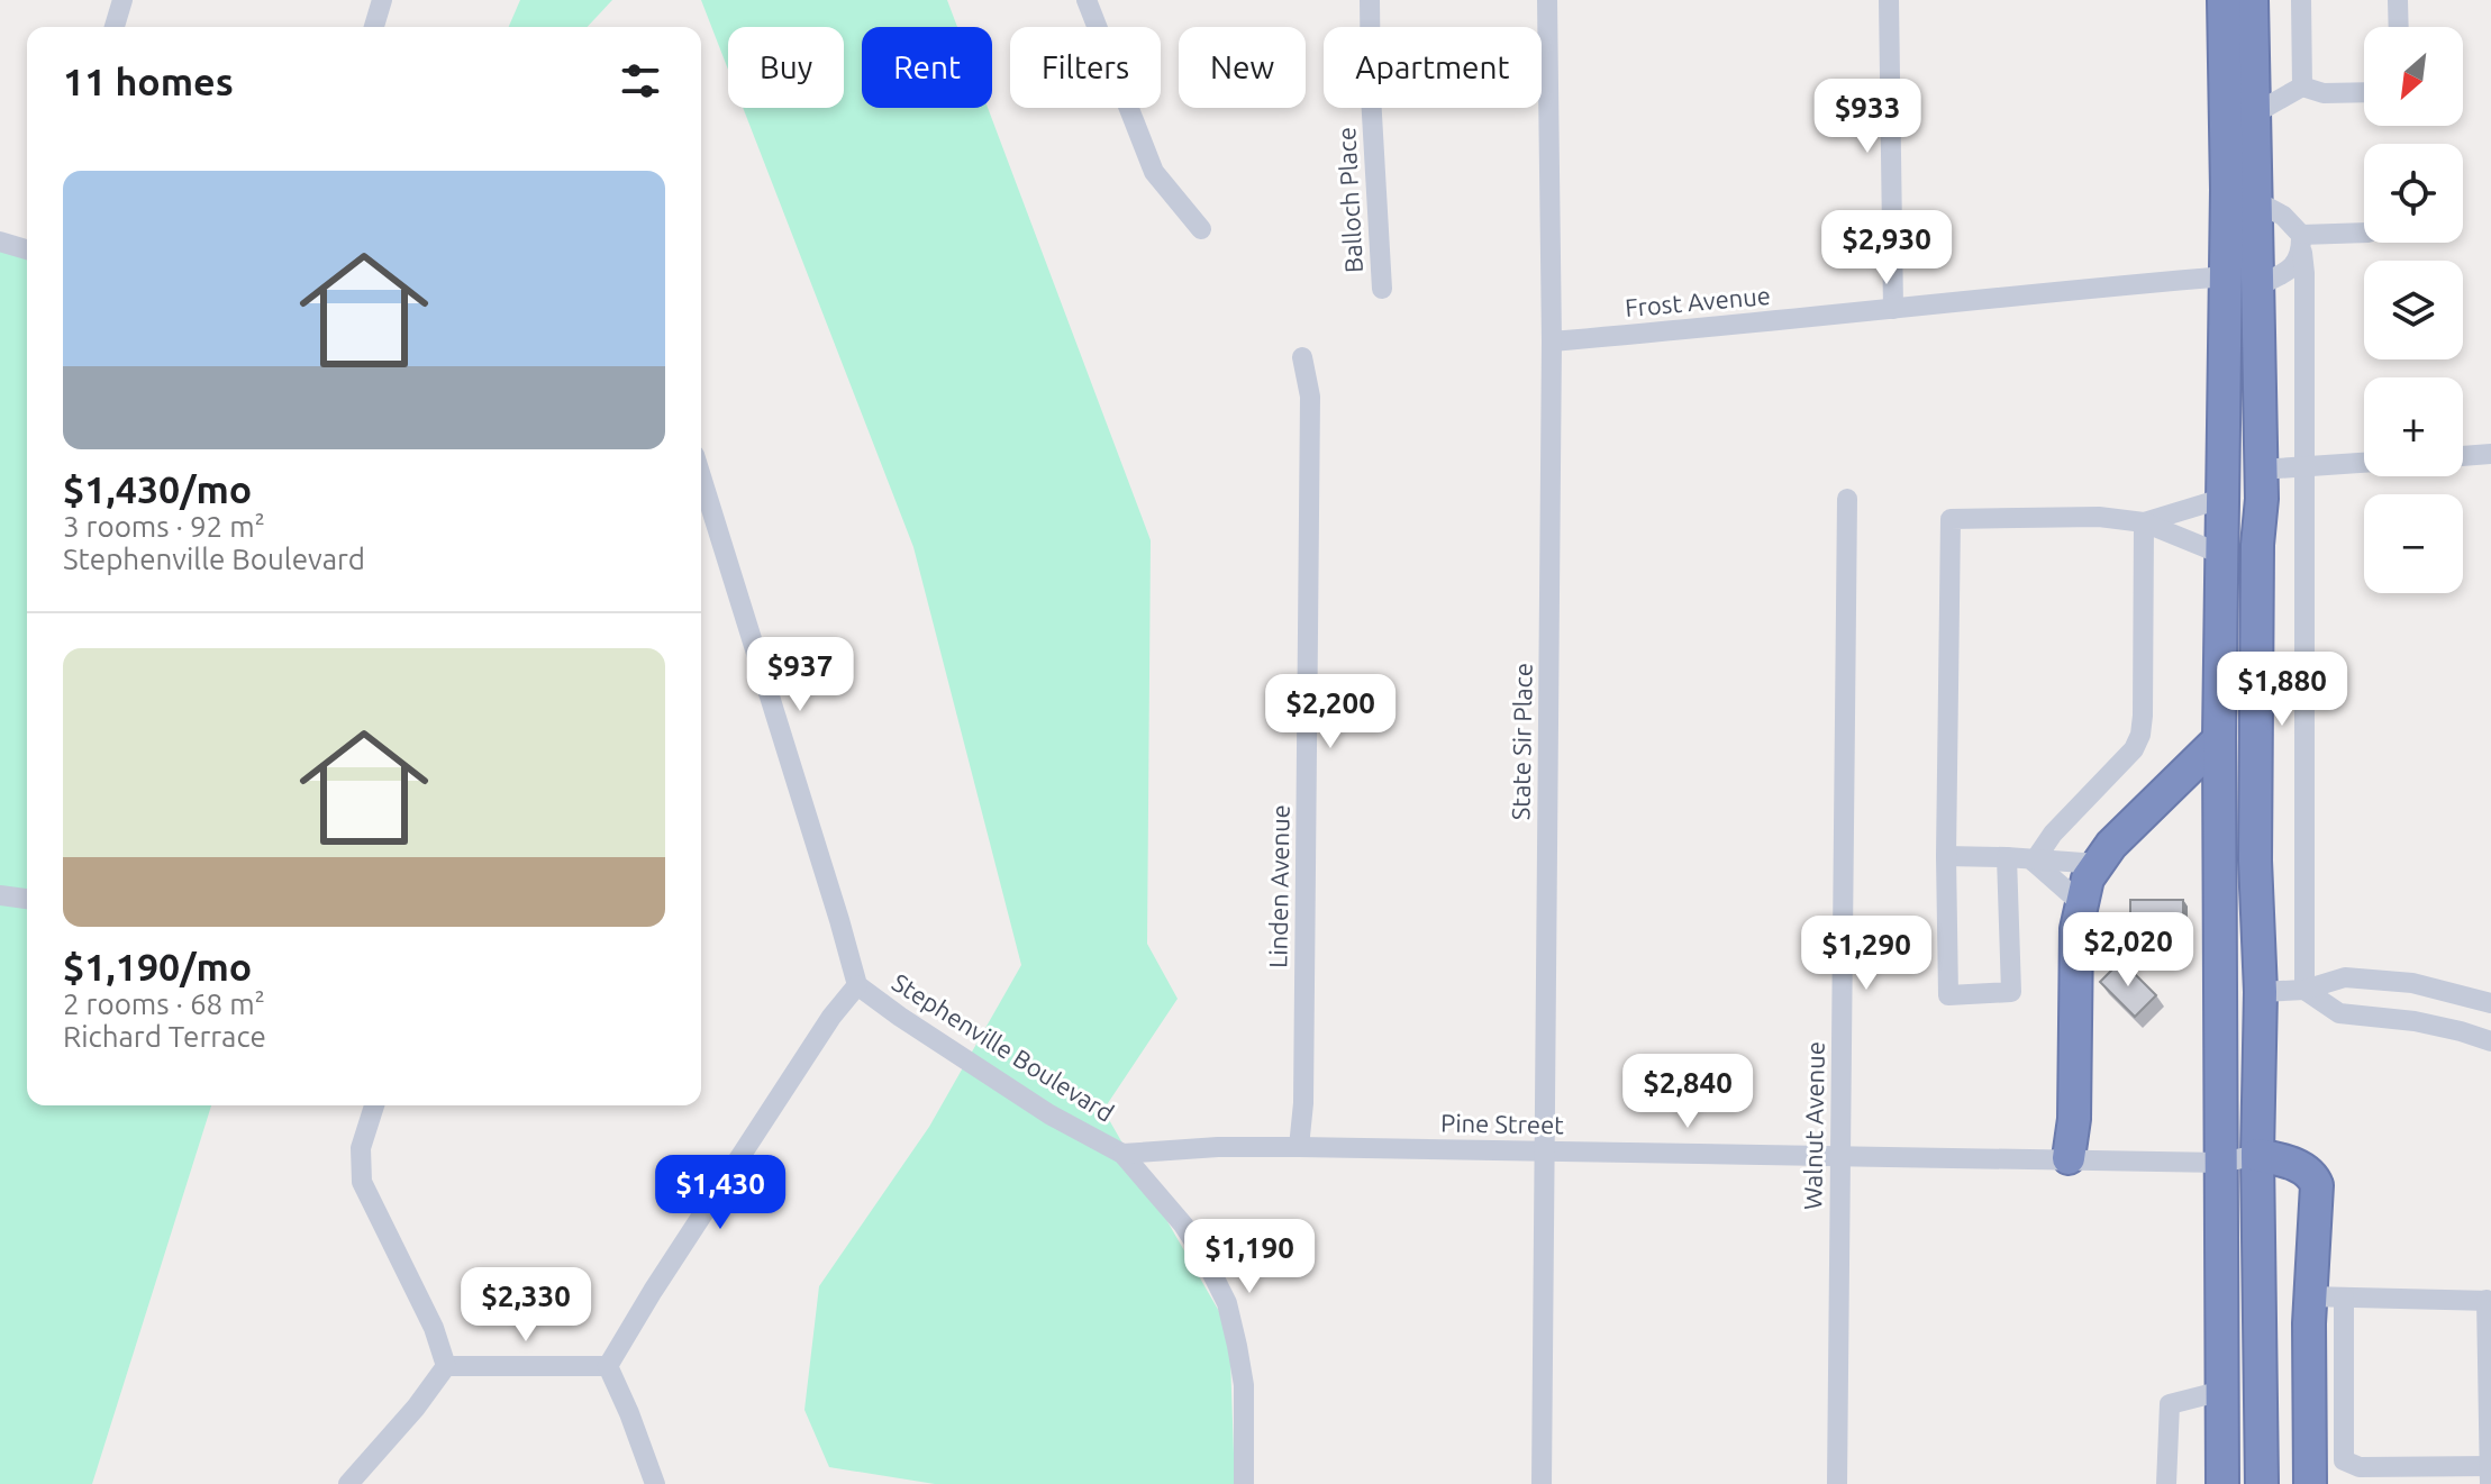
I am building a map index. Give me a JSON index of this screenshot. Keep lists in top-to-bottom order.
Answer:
{
  "streets": {
    "street": [
      "Balloch Place",
      "Frost Avenue",
      "State Sir Place",
      "Linden Avenue",
      "Stephenville Boulevard",
      "Pine Street",
      "Walnut Avenue"
    ]
  },
  "crossings": [
    ["Frost Avenue", "State Sir Place"],
    ["State Sir Place", "Pine Street"],
    ["Linden Avenue", "Pine Street"],
    ["Stephenville Boulevard", "Pine Street"],
    ["Pine Street", "Walnut Avenue"]
  ],
  "north": "bottom left",
  "page": {
    "map_buttons": ["+", "−"],
    "chip": [
      "Buy",
      "Rent",
      "Filters",
      "New",
      "Apartment"
    ],
    "heading": "11 homes",
    "price": [
      "$933",
      "$2,930",
      "$937",
      "$1,880",
      "$2,200",
      "$2,020",
      "$1,290",
      "$2,840",
      "$1,430",
      "$1,190",
      "$2,330"
    ],
    "list": [
      {
        "name": "$1,430/mo",
        "note": "3 rooms · 92 m² · Stephenville Boulevard"
      },
      {
        "name": "$1,190/mo",
        "note": "2 rooms · 68 m² · Richard Terrace"
      }
    ]
  }
}
